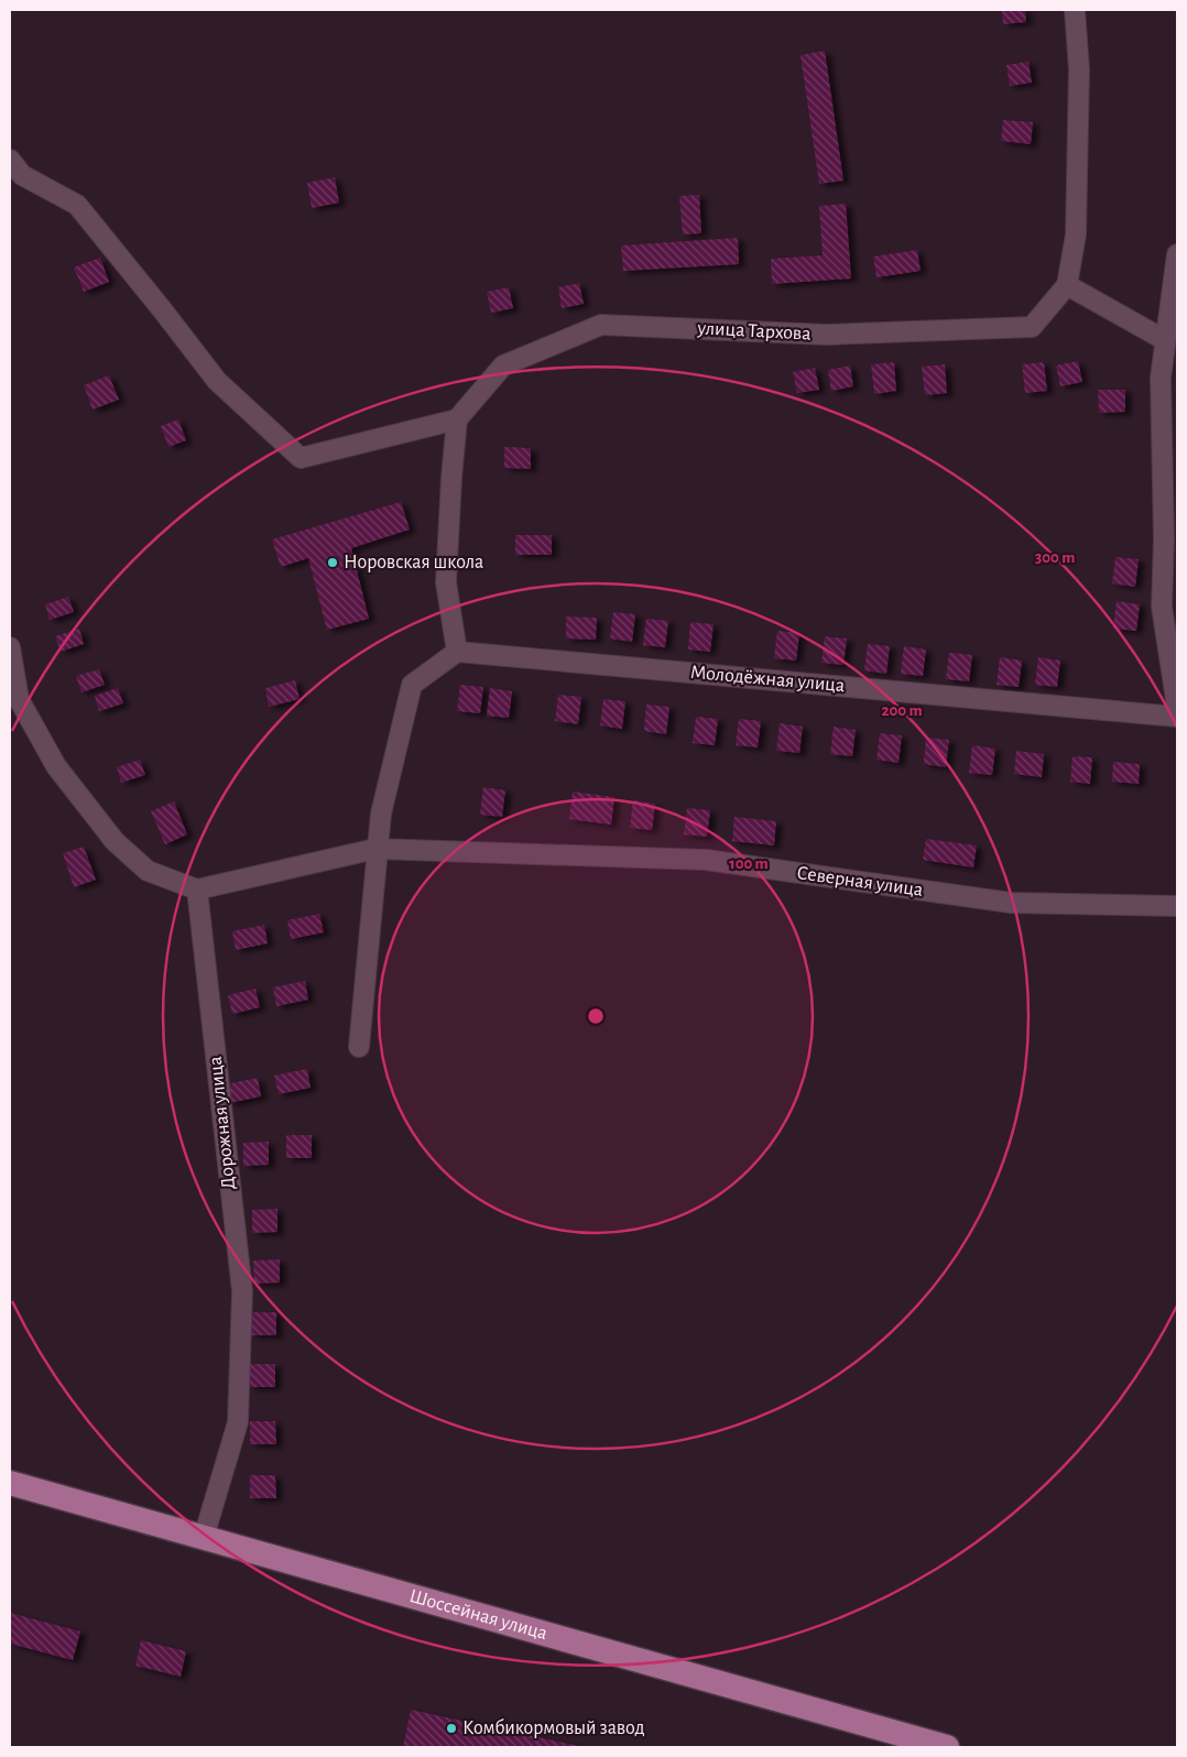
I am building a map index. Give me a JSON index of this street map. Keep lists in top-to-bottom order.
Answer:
{
  "streets": {
    "main road": ["Шоссейная улица"],
    "street": [
      "улица Тархова",
      "Молодёжная улица",
      "Северная улица",
      "Дорожная улица"
    ]
  },
  "crossings": [
    ["Дорожная улица", "Шоссейная улица"]
  ],
  "places": ["Норовская школа", "Комбикормовый завод"],
  "rings": ["300 m", "200 m", "100 m"]
}
